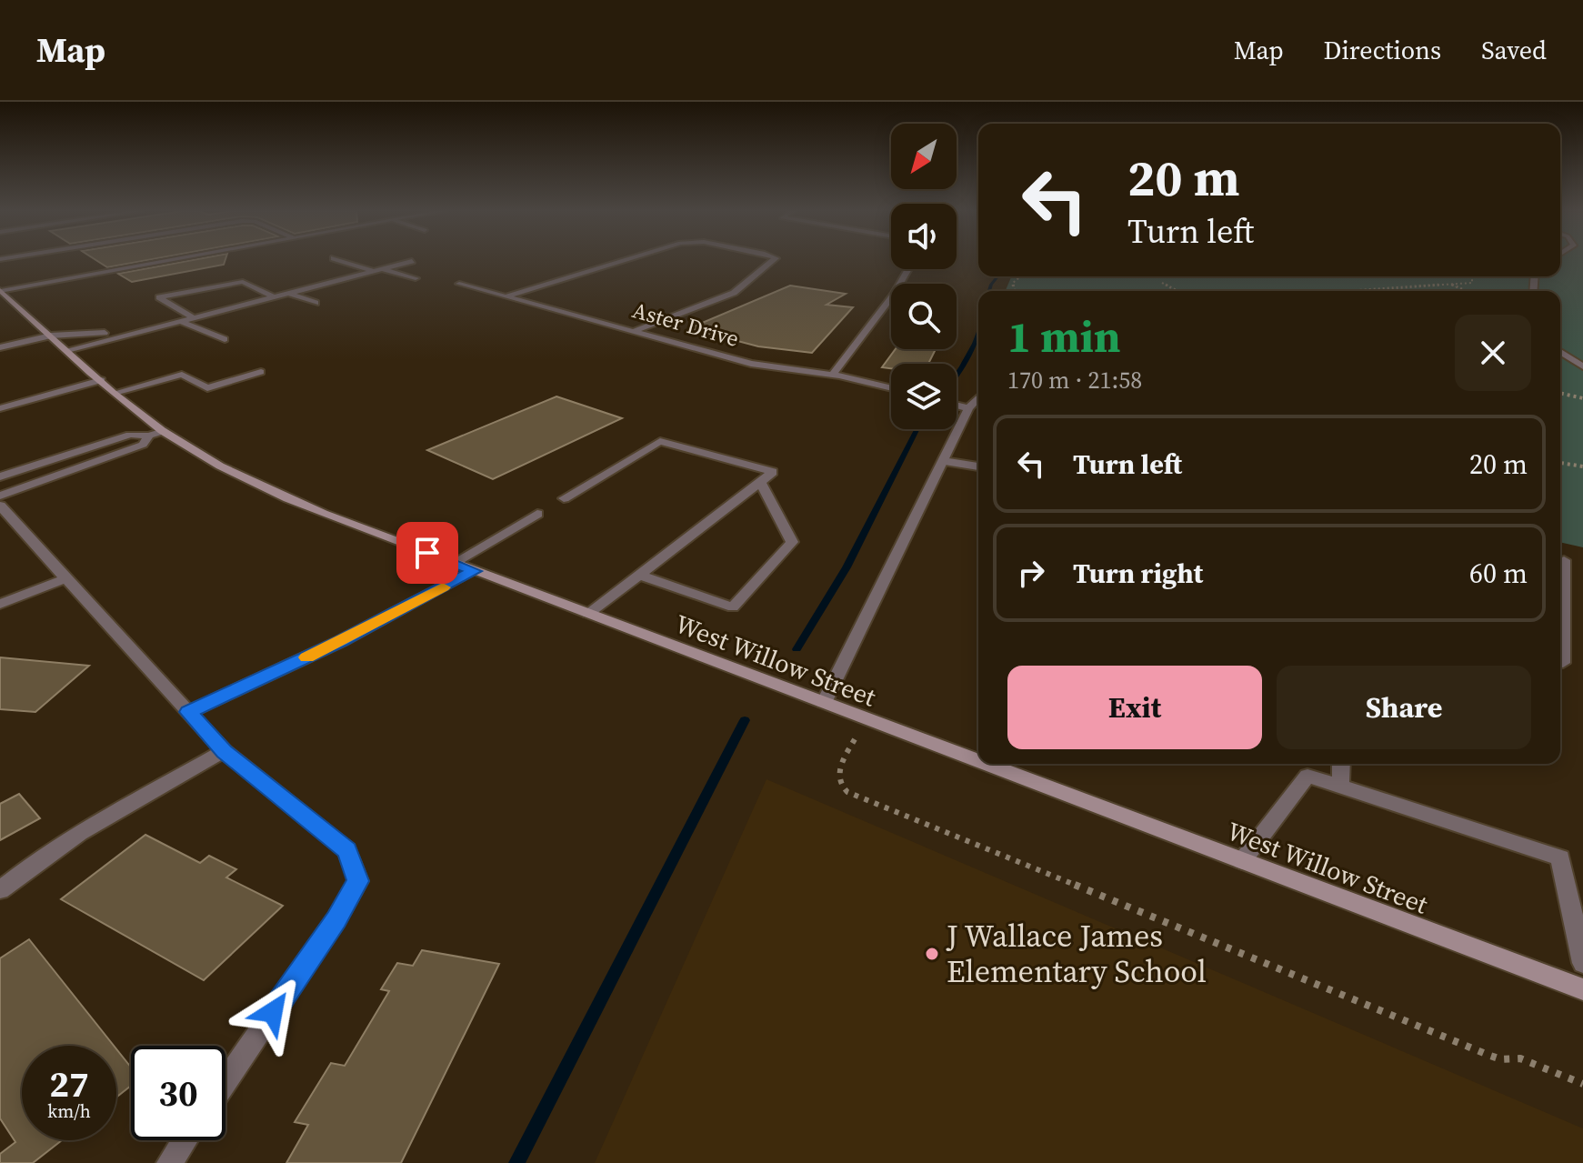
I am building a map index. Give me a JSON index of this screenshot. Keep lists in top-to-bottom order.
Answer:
{
  "streets": {
    "main road": ["West Willow Street"],
    "street": ["Aster Drive"]
  },
  "places": ["J Wallace James Elementary School"],
  "north": "bottom left",
  "page": {
    "header": "Map",
    "nav": ["Map", "Directions", "Saved"],
    "turn": ["20 m", "Turn left"],
    "heading": ["1 min", "170 m · 21:58"],
    "list": [
      {
        "name": "Turn left",
        "value": "20 m"
      },
      {
        "name": "Turn right",
        "value": "60 m"
      }
    ],
    "buttons": ["Exit", "Share"],
    "speed": "27 km/h",
    "limit": "30"
  }
}
